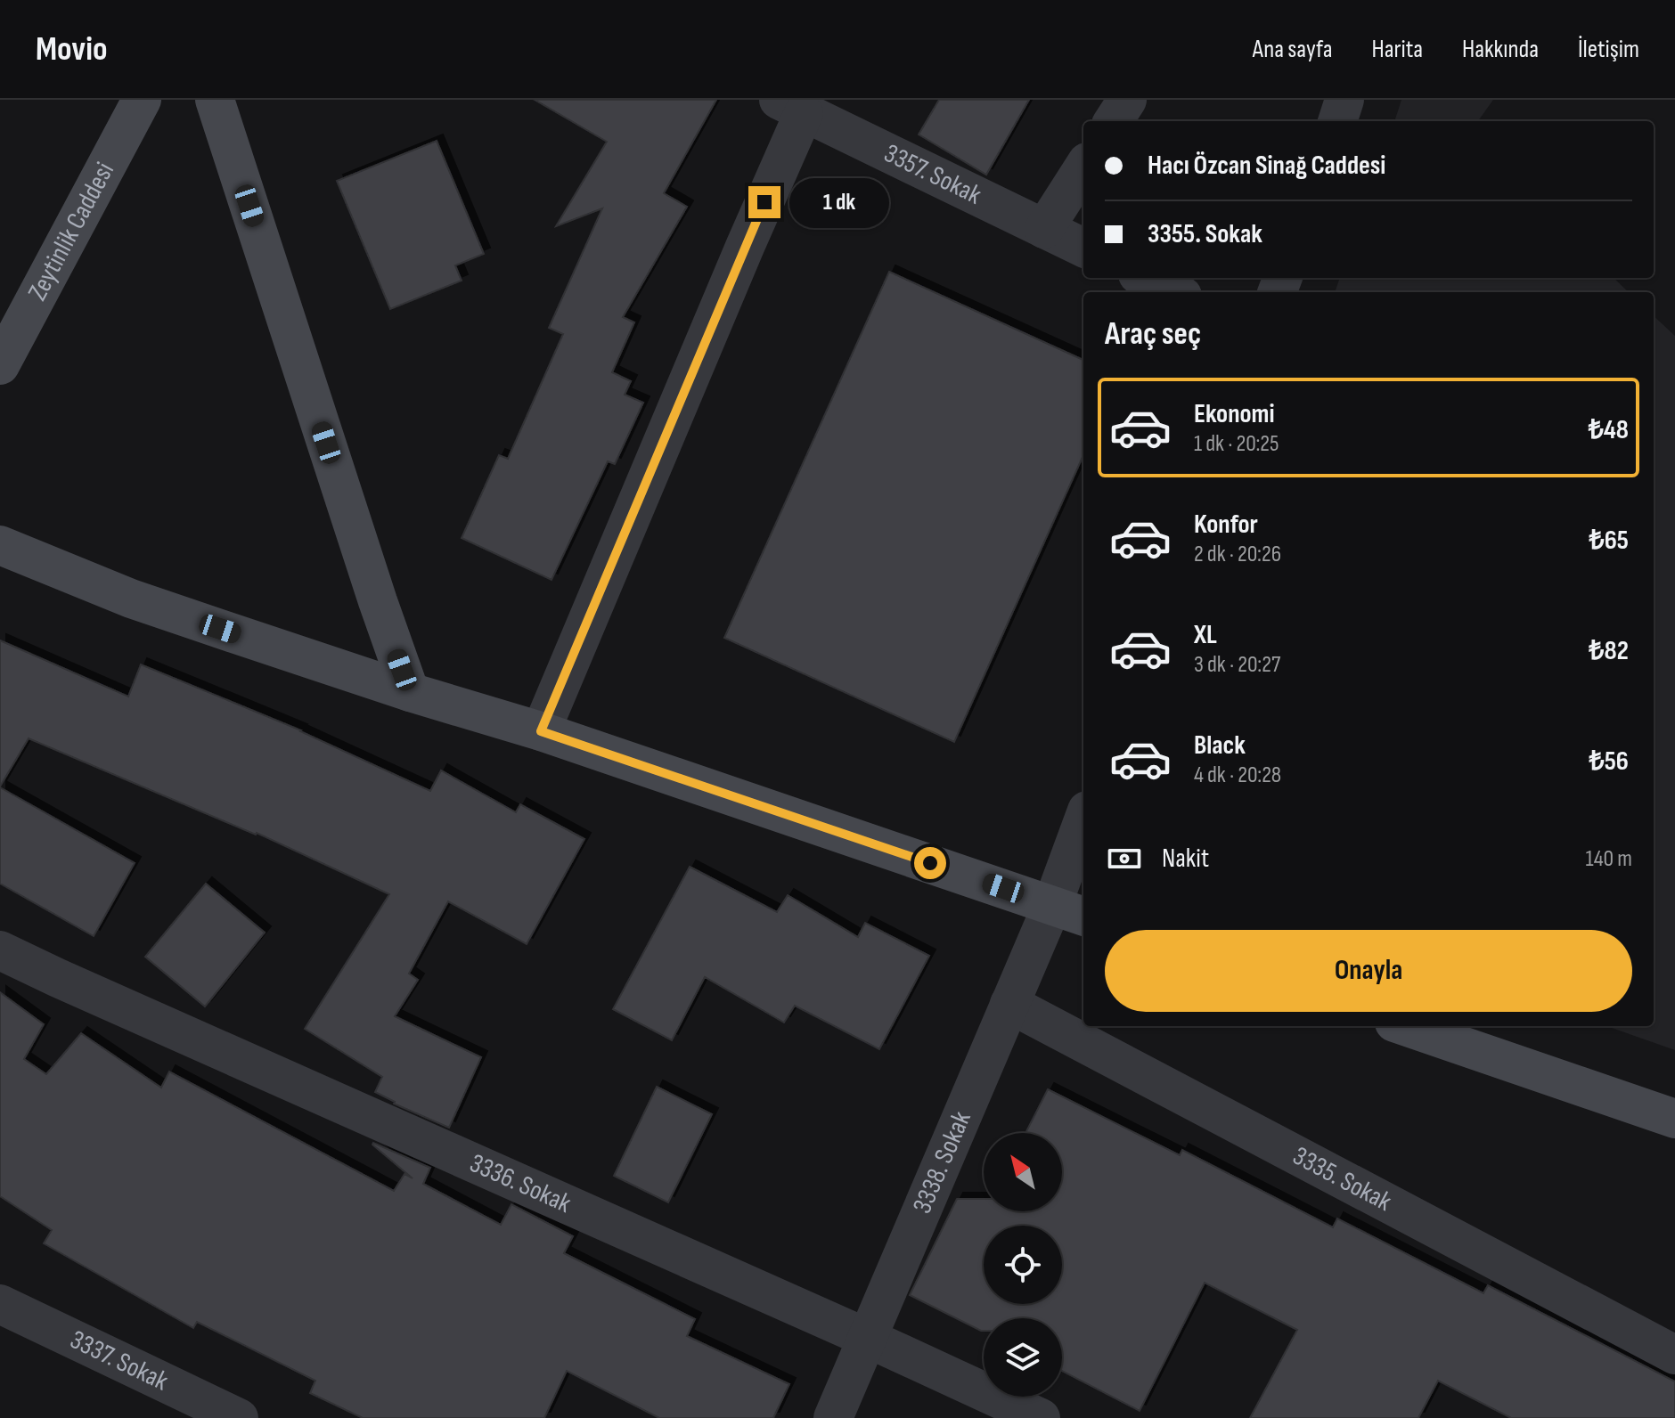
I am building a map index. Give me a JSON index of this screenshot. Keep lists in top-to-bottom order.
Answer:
{
  "streets": {
    "street": [
      "3357. Sokak",
      "Zeytinlik Caddesi",
      "3338. Sokak",
      "3335. Sokak",
      "3336. Sokak",
      "3337. Sokak"
    ]
  },
  "crossings": [
    ["3338. Sokak", "3335. Sokak"],
    ["3338. Sokak", "3336. Sokak"]
  ],
  "north": "top left",
  "page": {
    "header": "Movio",
    "nav": [
      "Ana sayfa",
      "Harita",
      "Hakkında",
      "İletişim"
    ],
    "banner": ["Hacı Özcan Sinağ Caddesi", "3355. Sokak"],
    "bubble": "1 dk",
    "heading": "Araç seç",
    "list": [
      {
        "name": "Ekonomi",
        "note": "1 dk · 20:25",
        "value": "₺48"
      },
      {
        "name": "Konfor",
        "note": "2 dk · 20:26",
        "value": "₺65"
      },
      {
        "name": "XL",
        "note": "3 dk · 20:27",
        "value": "₺82"
      },
      {
        "name": "Black",
        "note": "4 dk · 20:28",
        "value": "₺56"
      }
    ],
    "pay": ["Nakit", "140 m"],
    "buttons": "Onayla"
  }
}
